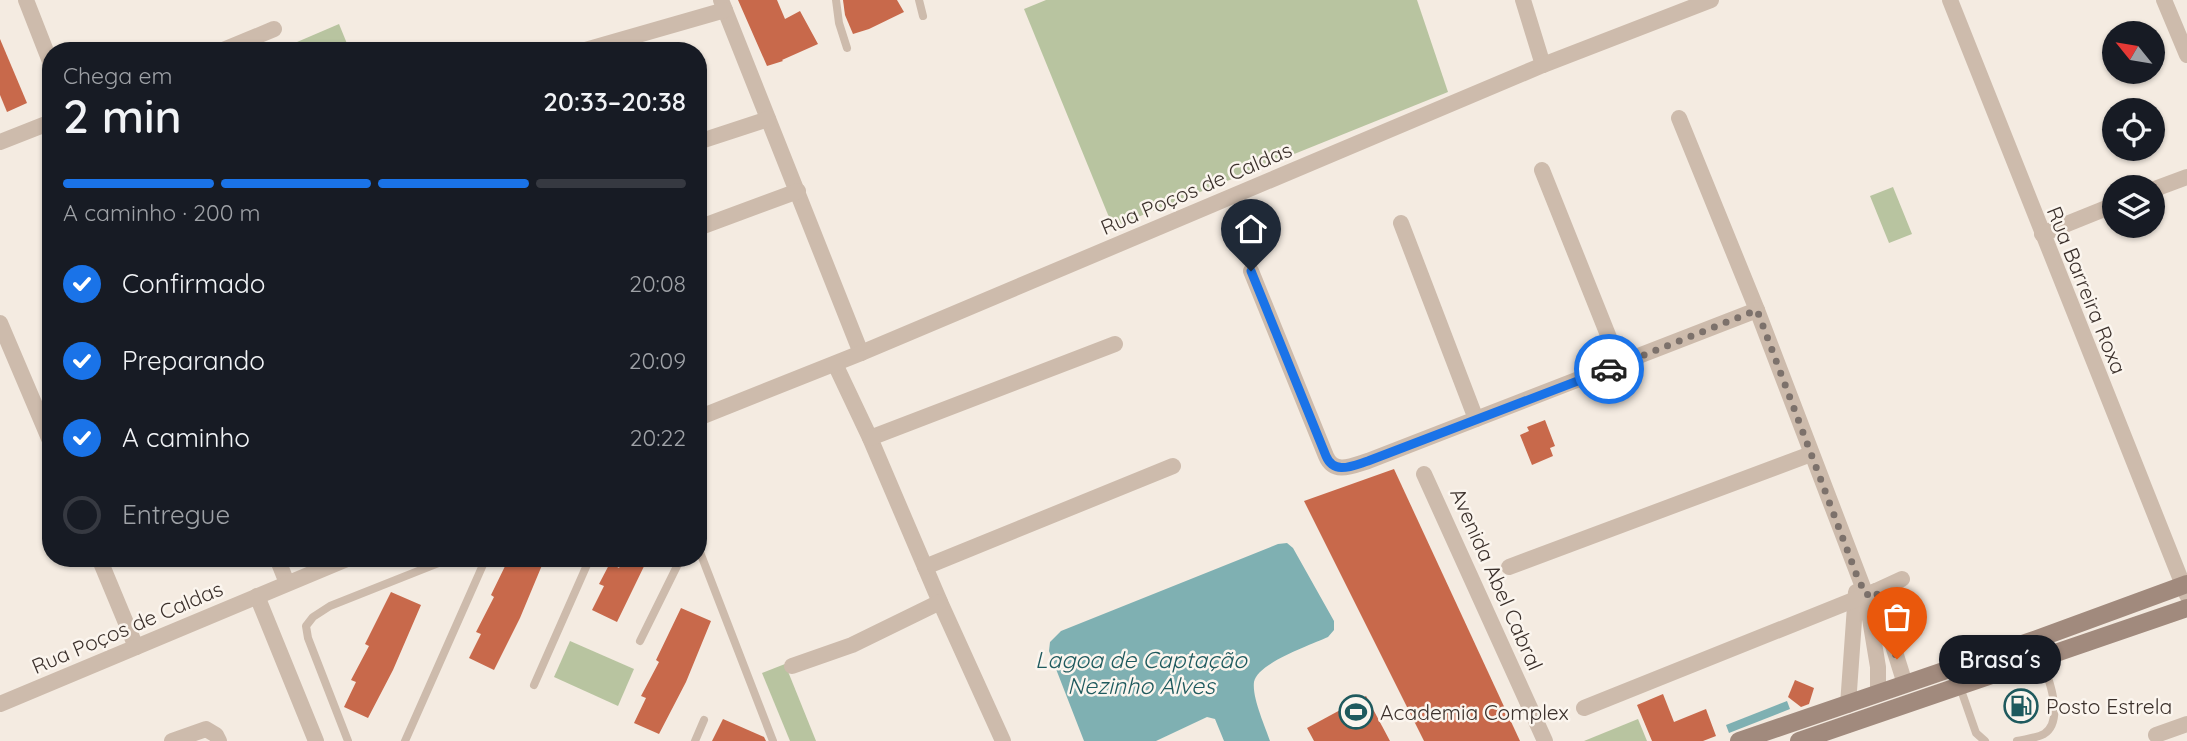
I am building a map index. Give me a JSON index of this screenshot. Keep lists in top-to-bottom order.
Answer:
{
  "streets": {
    "street": ["Rua Poços de Caldas", "Rua Barreira Roxa", "Avenida Abel Cabral"]
  },
  "water": ["Lagoa de Captação Nezinho Alves"],
  "places": {
    "other": ["Brasa´s"],
    "fuel station": ["Posto Estrela"],
    "sports": ["Academia Complex"]
  },
  "north": "top left",
  "page": {
    "heading": ["2 min", "Chega em", "20:33–20:38"],
    "bar": "A caminho · 200 m",
    "list": [
      ["Confirmado", "20:08"],
      ["Preparando", "20:09"],
      ["A caminho", "20:22"],
      "Entregue"
    ],
    "bubble": "Brasa´s"
  }
}
